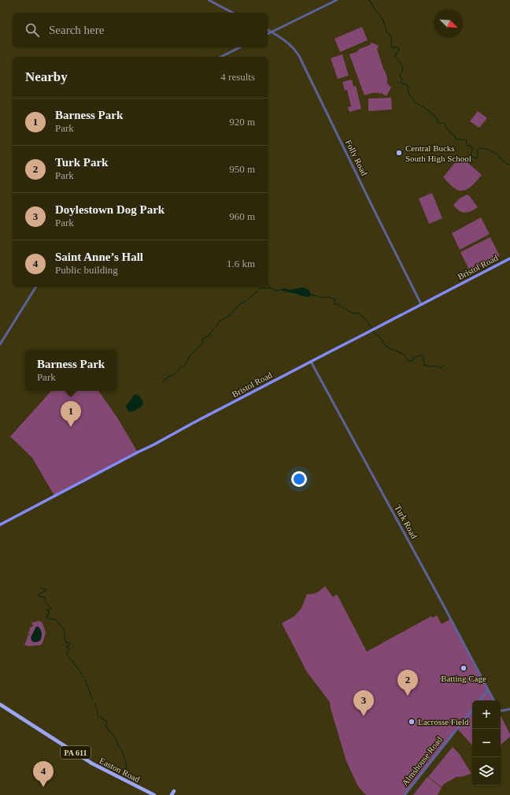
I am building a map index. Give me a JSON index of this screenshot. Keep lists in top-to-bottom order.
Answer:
{
  "streets": {
    "highway": ["PA 611", "Easton Road"],
    "main road": ["Bristol Road"],
    "street": ["Folly Road", "Turk Road", "Almshouse Road"]
  },
  "crossings": [
    ["Folly Road", "Bristol Road"],
    ["Bristol Road", "Turk Road"]
  ],
  "places": ["Central Bucks South High School", "Batting Cage", "Lacrosse Field"],
  "north": "bottom right",
  "page": {
    "search": "Search here",
    "heading": ["Nearby", "4 results"],
    "list": [
      {
        "mark": "1",
        "name": "Barness Park",
        "note": "Park",
        "value": "920 m"
      },
      {
        "mark": "2",
        "name": "Turk Park",
        "note": "Park",
        "value": "950 m"
      },
      {
        "mark": "3",
        "name": "Doylestown Dog Park",
        "note": "Park",
        "value": "960 m"
      },
      {
        "mark": "4",
        "name": "Saint Anne’s Hall",
        "note": "Public building",
        "value": "1.6 km"
      }
    ],
    "popup": ["Barness Park", "Park"],
    "pins": [
      "1",
      "2",
      "3",
      "4"
    ],
    "map_buttons": ["+", "−"]
  }
}
